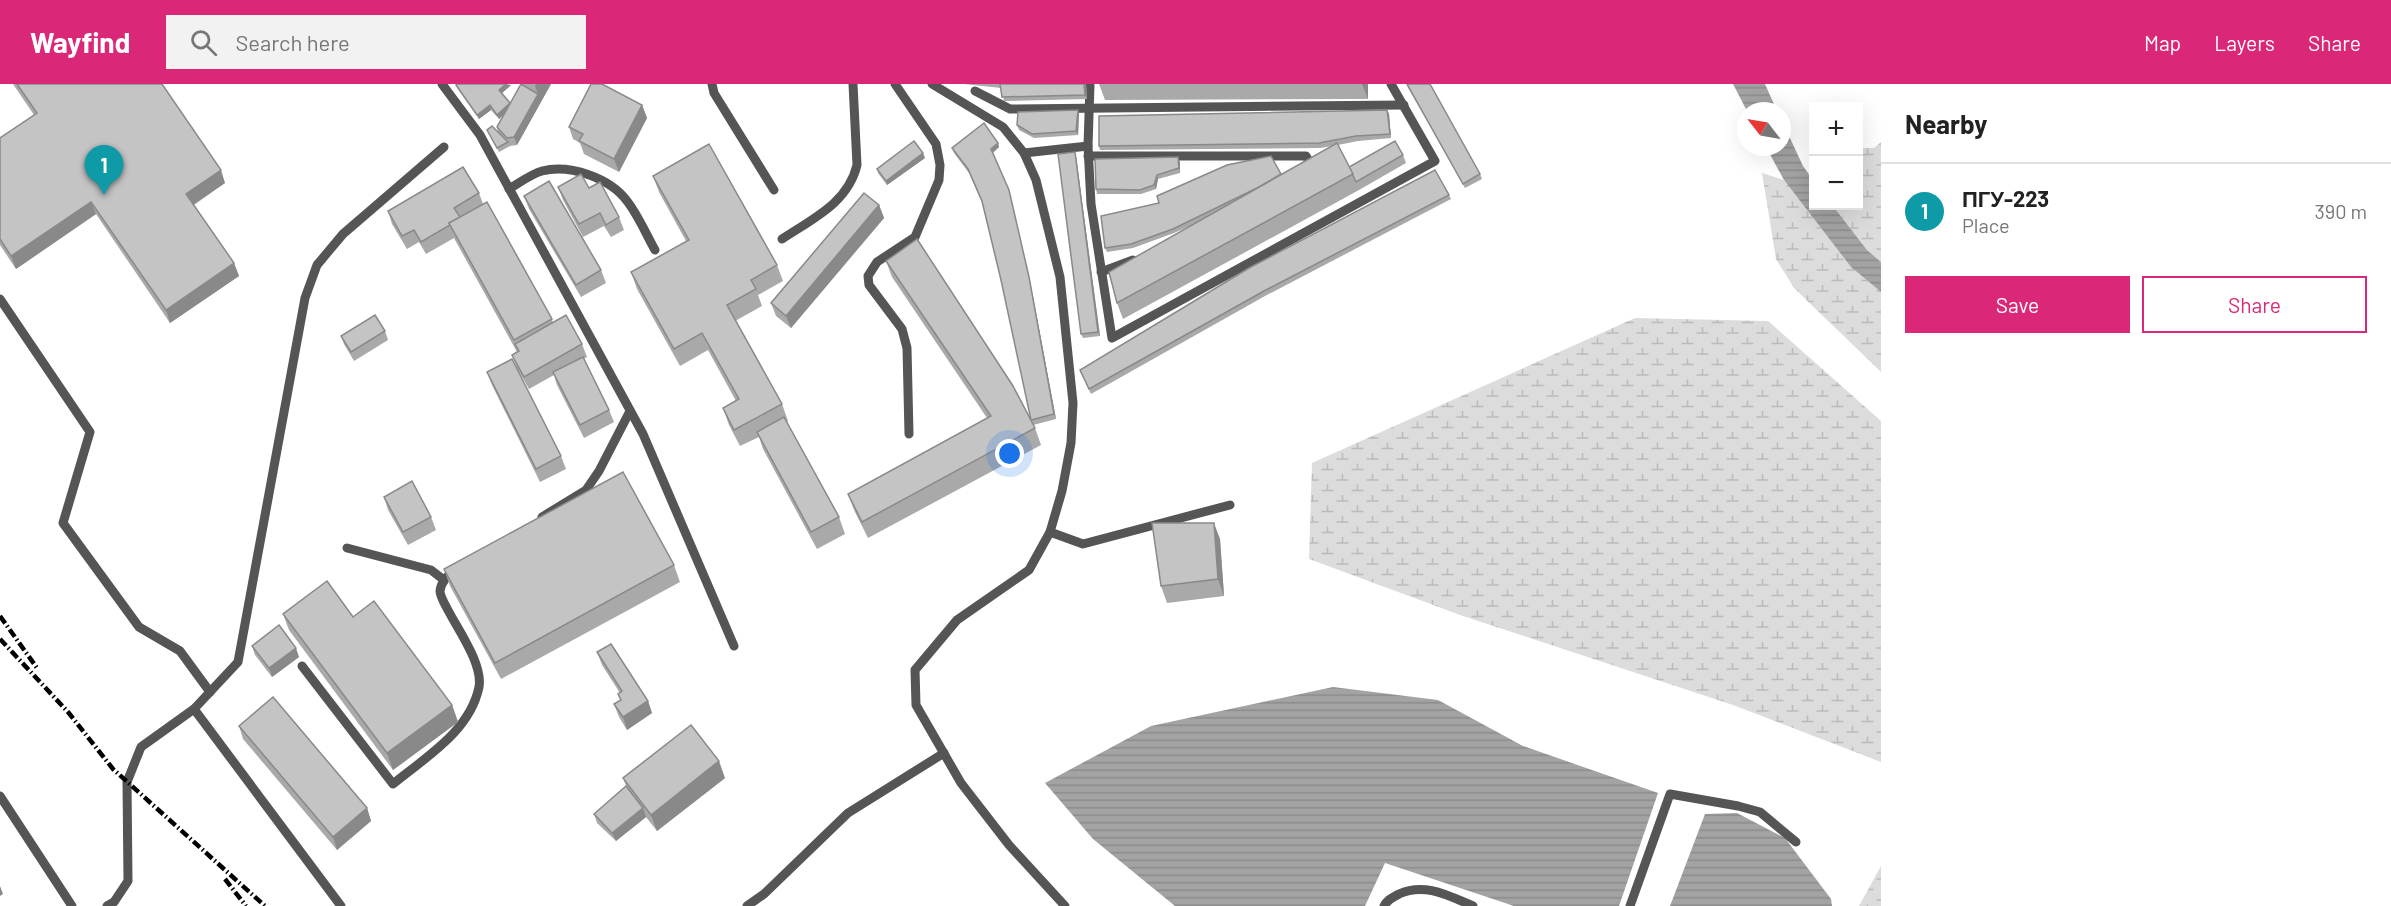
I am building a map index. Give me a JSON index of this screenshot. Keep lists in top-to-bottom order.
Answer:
{
  "north": "top left",
  "page": {
    "header": "Wayfind",
    "search": "Search here",
    "nav": ["Map", "Layers", "Share"],
    "heading": "Nearby",
    "map_buttons": ["+", "−"],
    "pins": "1",
    "list": [
      {
        "mark": "1",
        "name": "ПГУ-223",
        "note": "Place",
        "value": "390 m"
      }
    ],
    "buttons": ["Save", "Share"]
  }
}
